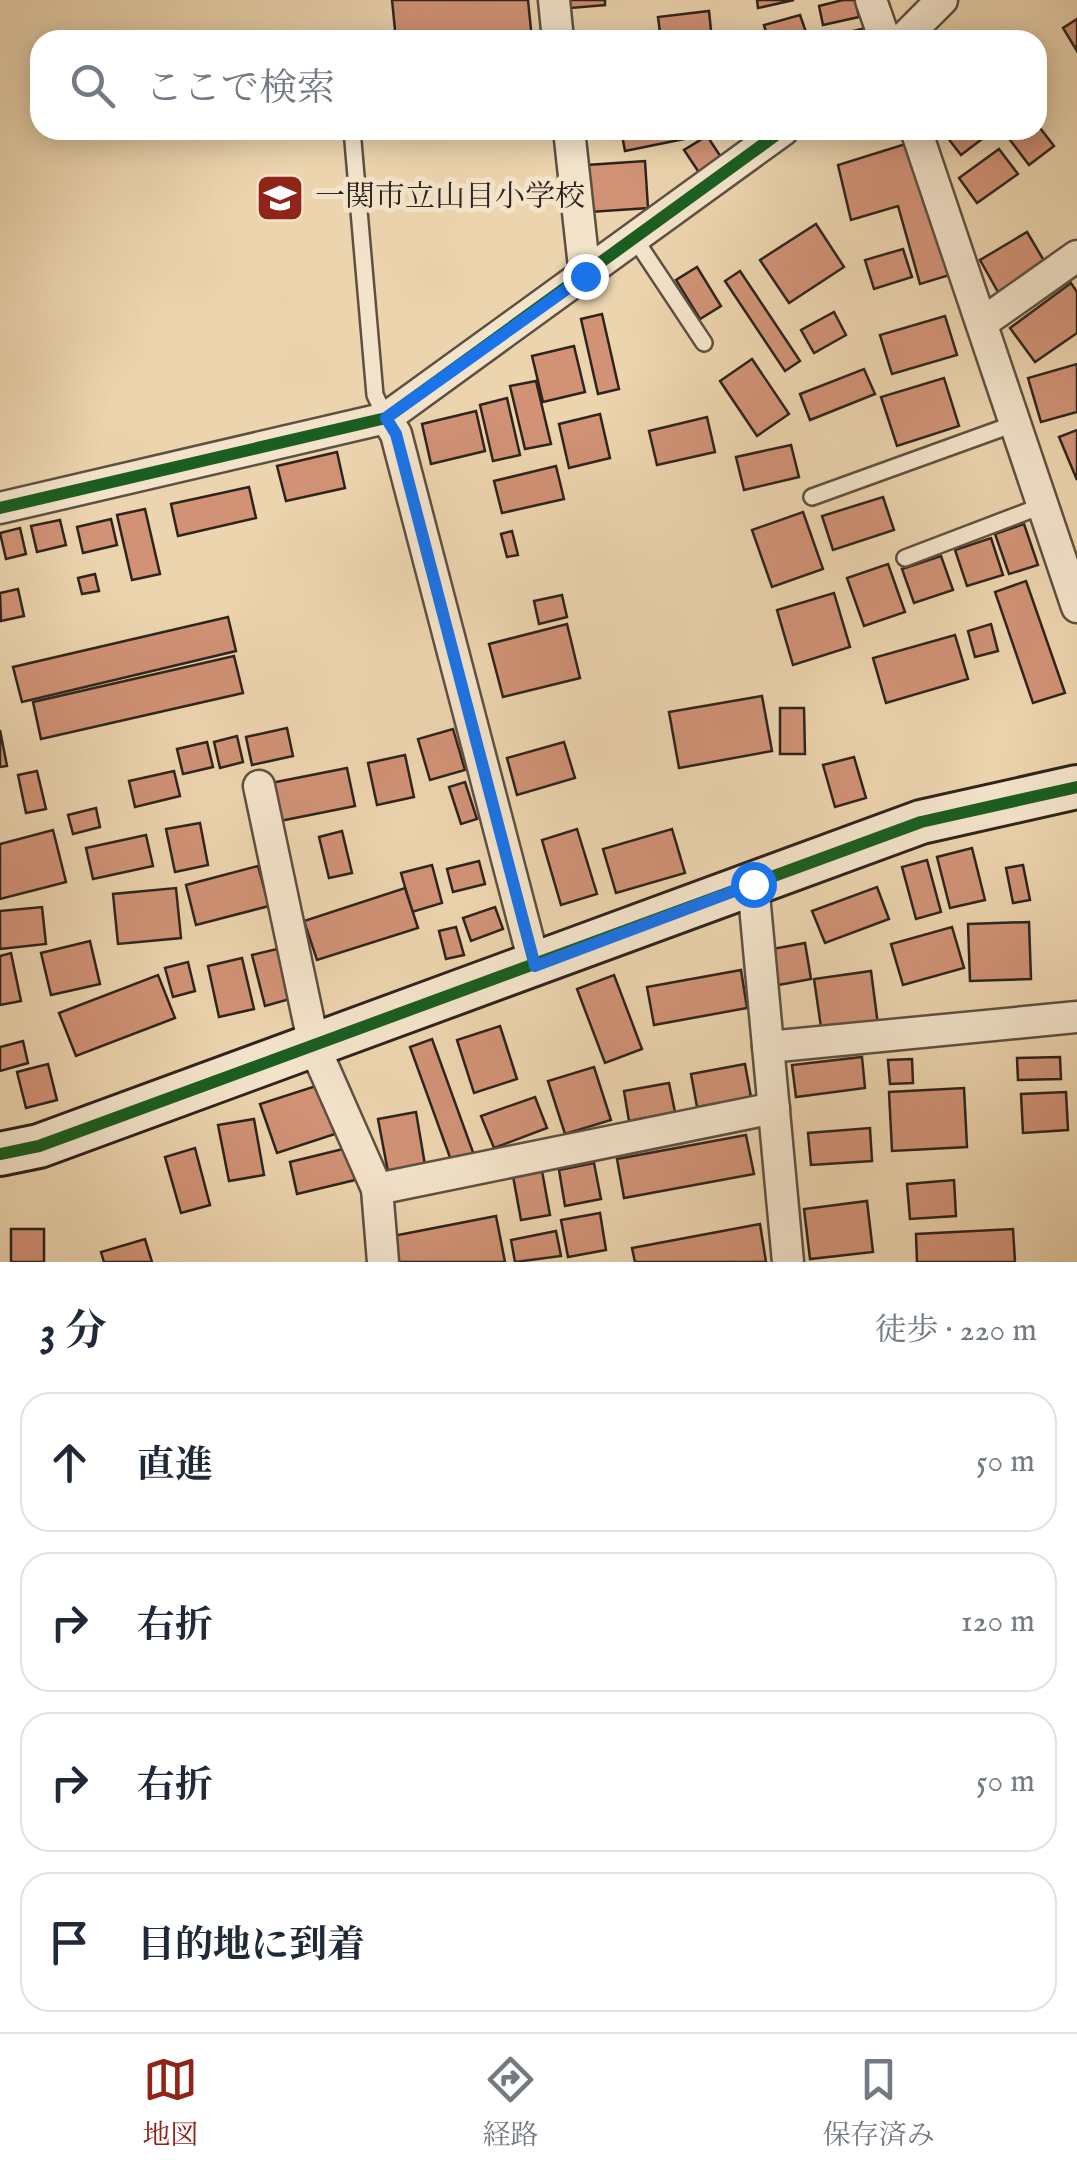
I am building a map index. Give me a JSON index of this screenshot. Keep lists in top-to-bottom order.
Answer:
{
  "places": {
    "school or university": ["一関市立山目小学校"]
  },
  "page": {
    "search": "ここで検索",
    "heading": ["3 分", "徒歩 · 220 m"],
    "list": [
      ["直進", "50 m"],
      ["右折", "120 m"],
      ["右折", "50 m"],
      "目的地に到着"
    ],
    "nav": ["地図", "経路", "保存済み"]
  }
}
